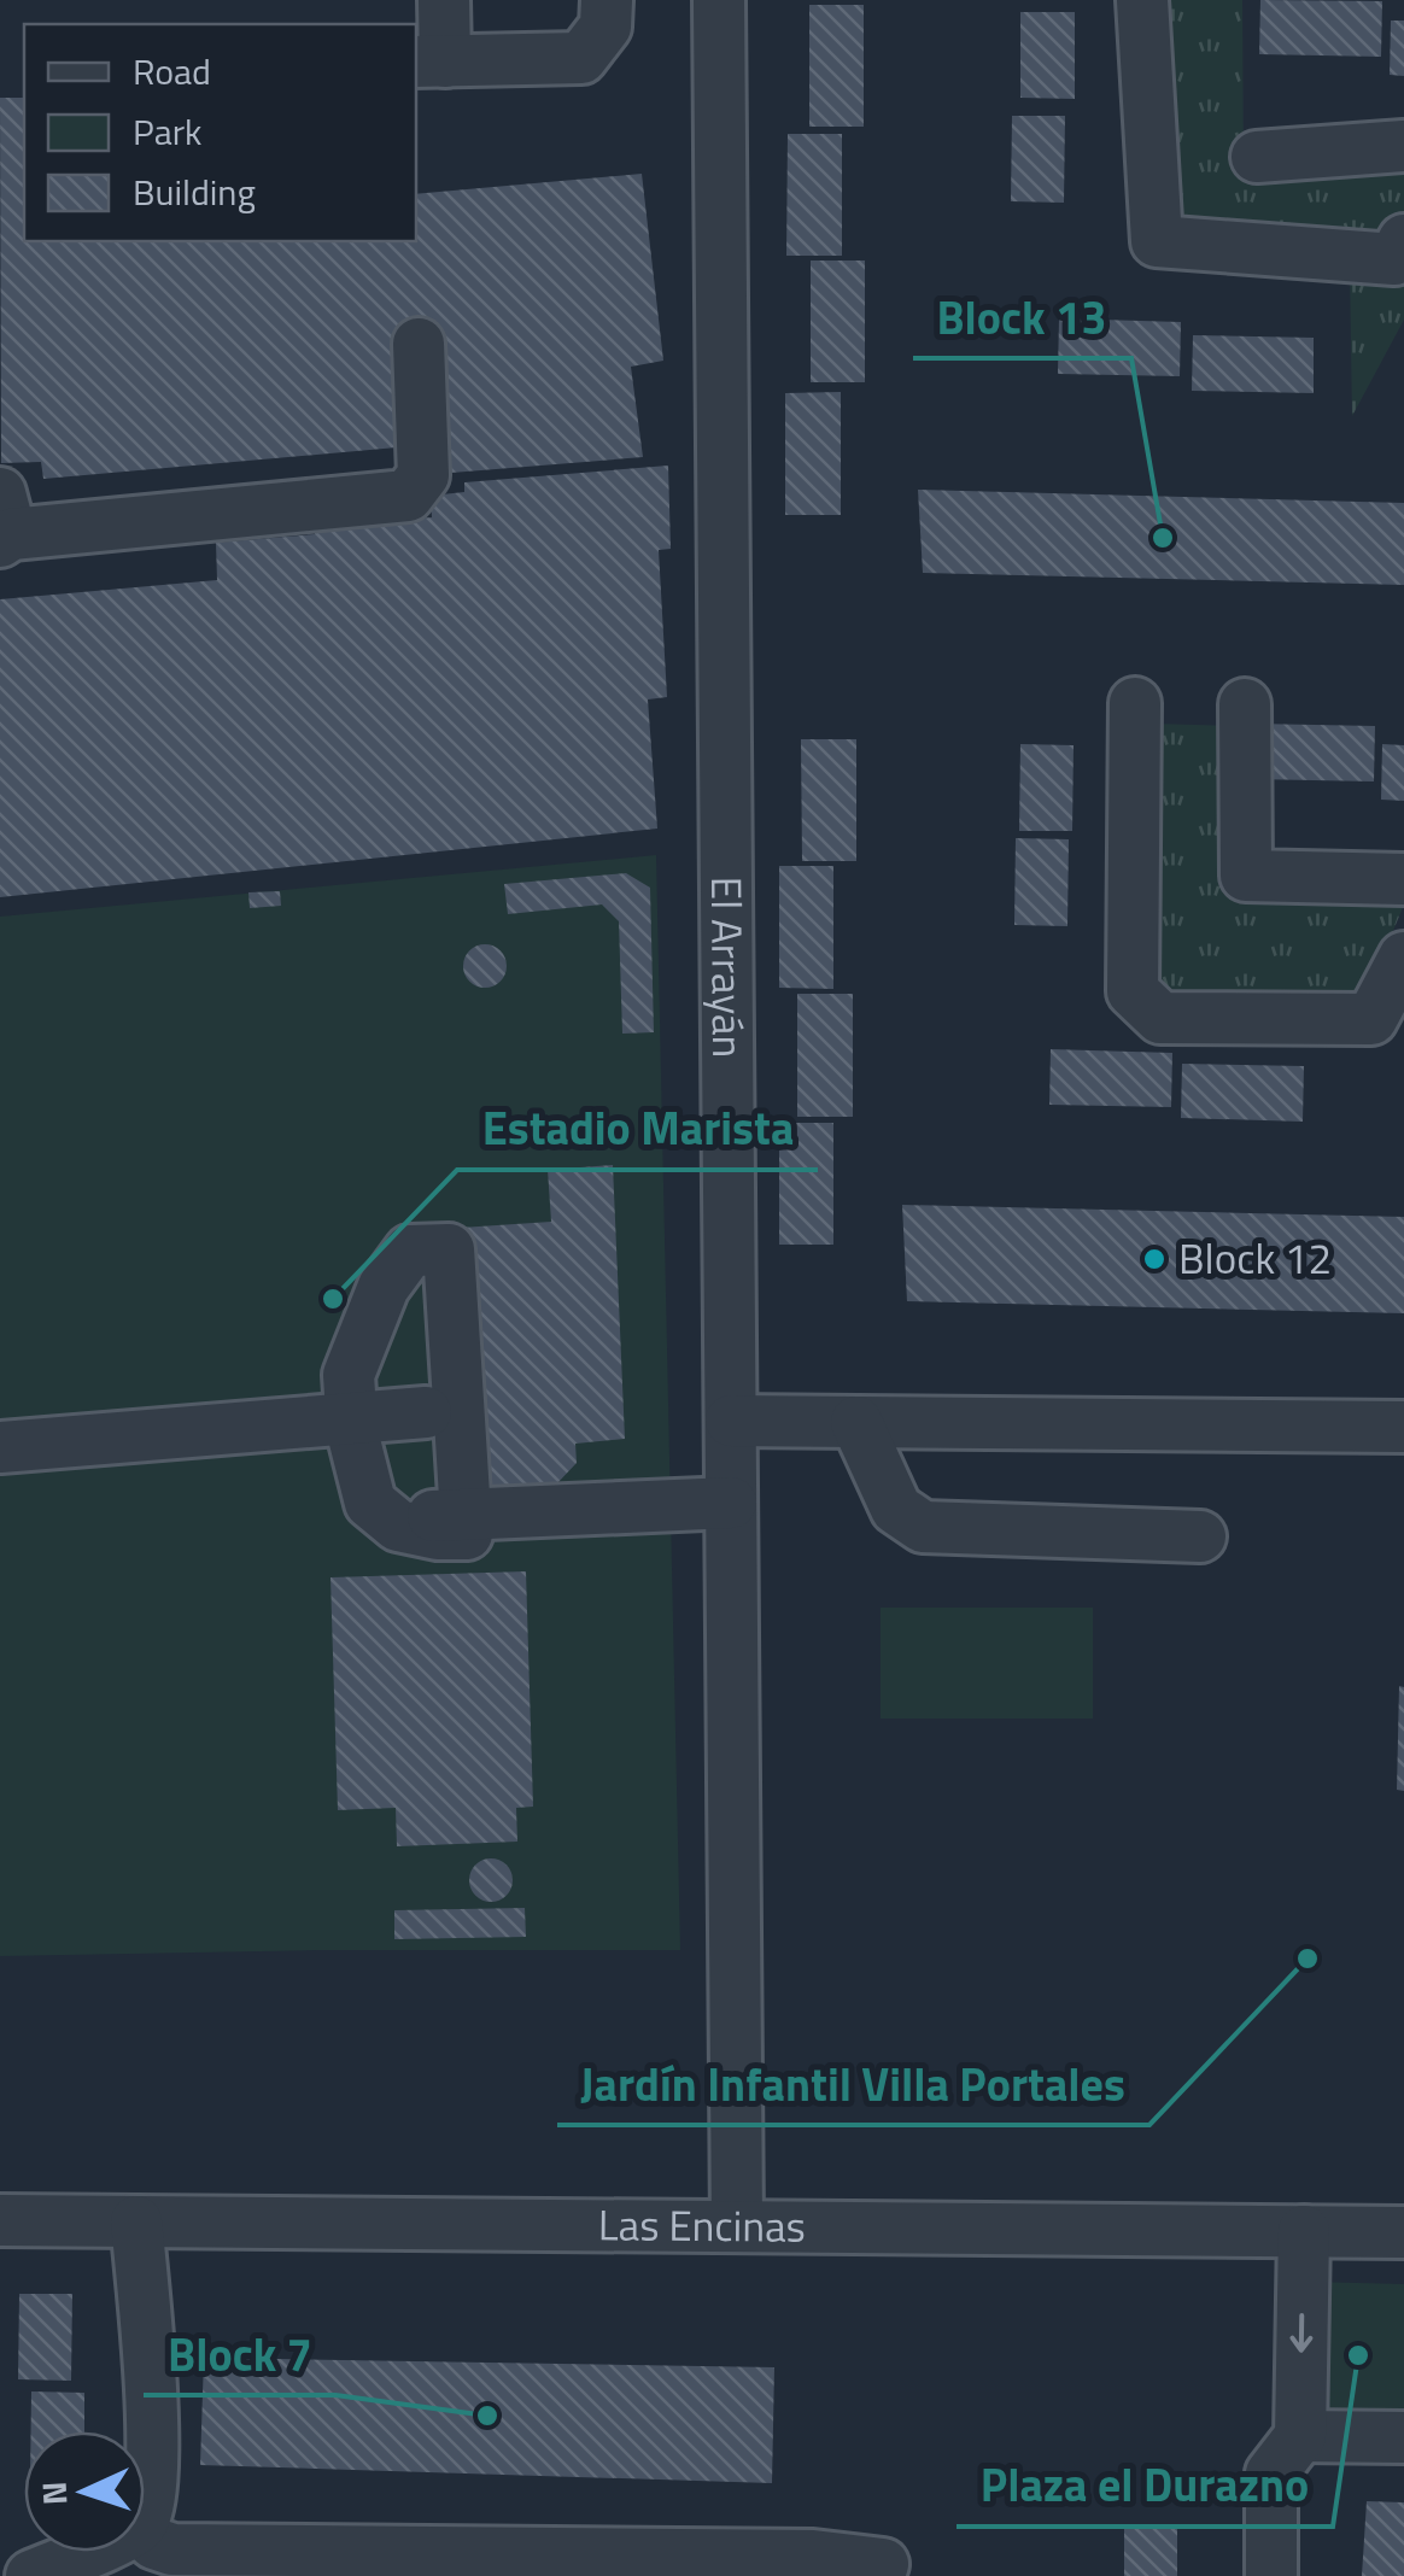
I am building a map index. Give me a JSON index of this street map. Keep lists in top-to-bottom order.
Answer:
{
  "streets": {
    "street": ["El Arrayán", "Las Encinas"]
  },
  "crossings": [
    ["El Arrayán", "Las Encinas"]
  ],
  "places": [
    "Block 13",
    "Block 12",
    "Estadio Marista",
    "Jardín Infantil Villa Portales",
    "Plaza el Durazno",
    "Block 7"
  ],
  "legend": ["Road", "Park", "Building"],
  "north": "left"
}
